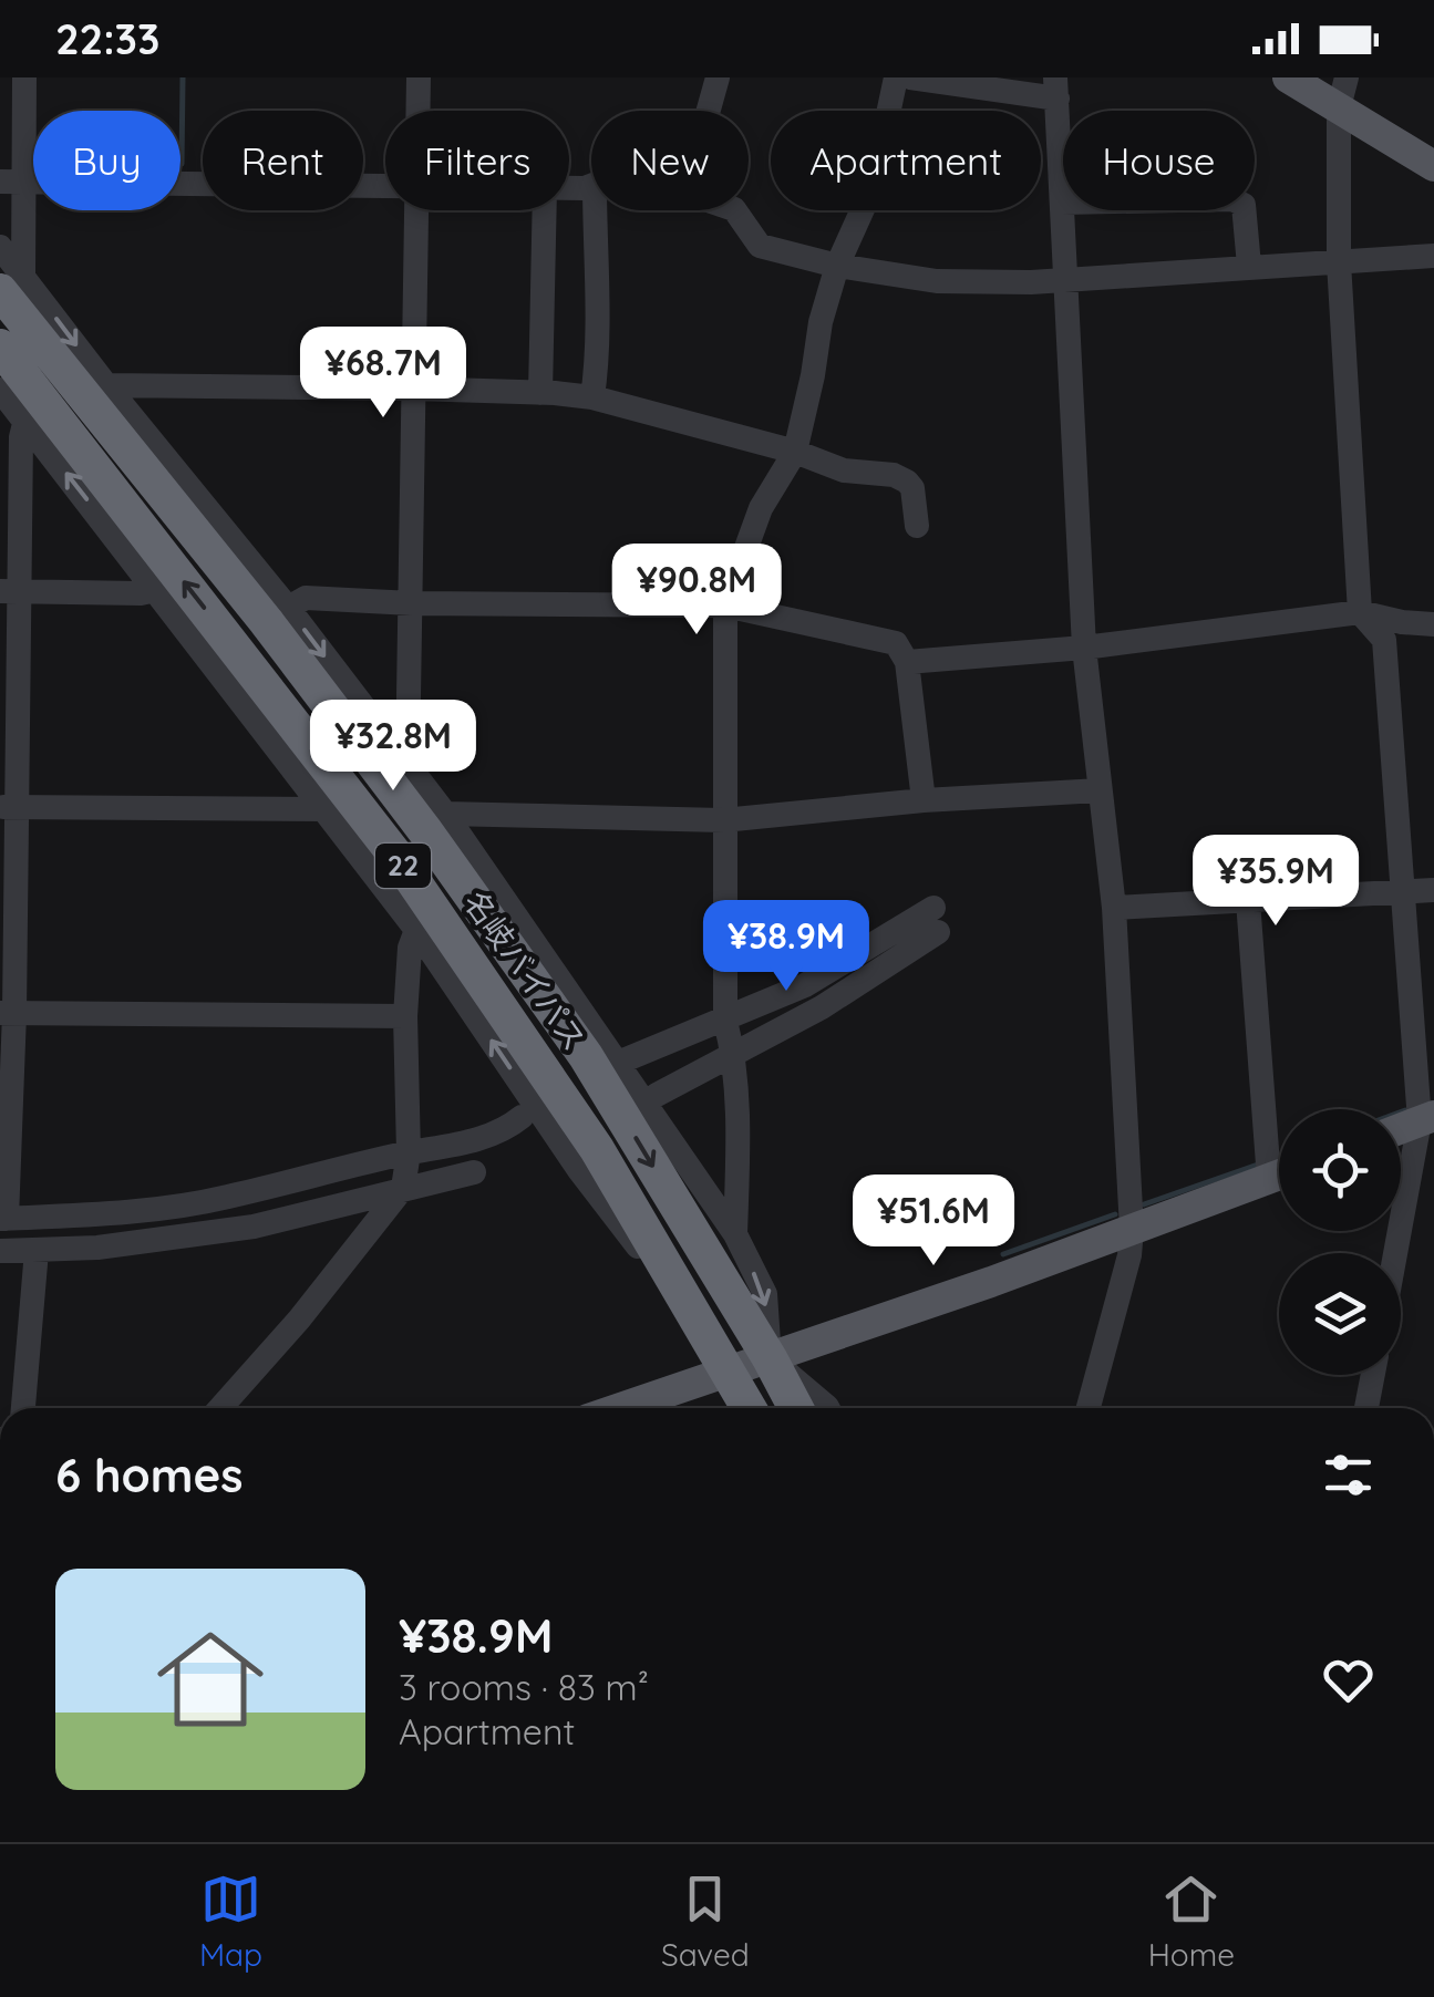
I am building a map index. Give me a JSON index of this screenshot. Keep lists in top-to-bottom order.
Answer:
{
  "streets": {
    "highway": ["22", "名岐バイパス"]
  },
  "page": {
    "status": "22:33",
    "chip": [
      "Buy",
      "Rent",
      "Filters",
      "New",
      "Apartment",
      "House"
    ],
    "price": [
      "¥68.7M",
      "¥90.8M",
      "¥32.8M",
      "¥35.9M",
      "¥38.9M",
      "¥51.6M"
    ],
    "heading": "6 homes",
    "list": [
      {
        "name": "¥38.9M",
        "note": "3 rooms · 83 m² · Apartment"
      }
    ],
    "tabs": ["Map", "Saved", "Home"]
  }
}
